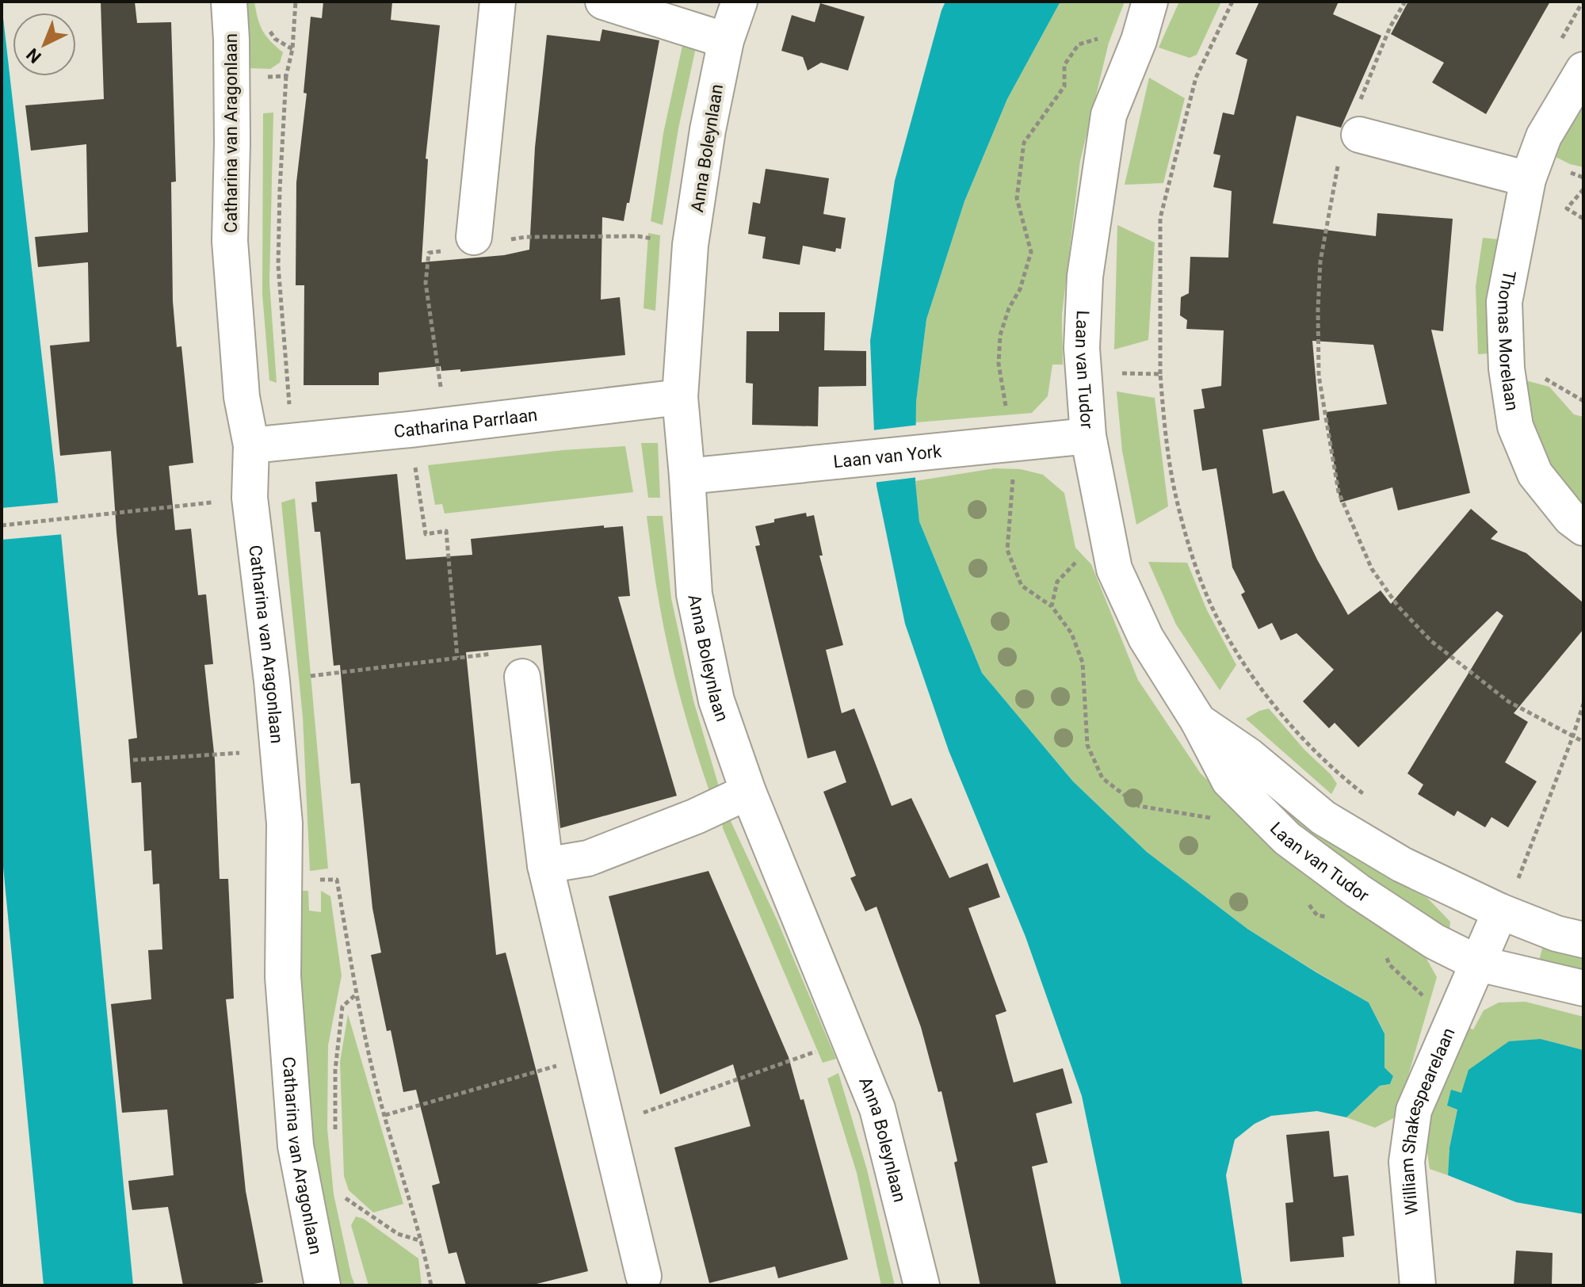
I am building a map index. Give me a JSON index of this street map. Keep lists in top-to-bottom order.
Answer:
{
  "streets": {
    "street": [
      "Catharina van Aragonlaan",
      "Anna Boleynlaan",
      "Thomas Morelaan",
      "Laan van Tudor",
      "Catharina Parrlaan",
      "Laan van York",
      "William Shakespearelaan"
    ]
  },
  "crossings": [
    ["Catharina van Aragonlaan", "Catharina Parrlaan"],
    ["Anna Boleynlaan", "Catharina Parrlaan"],
    ["Anna Boleynlaan", "Laan van York"],
    ["Laan van Tudor", "Laan van York"],
    ["Laan van Tudor", "William Shakespearelaan"]
  ],
  "north": "bottom left"
}
